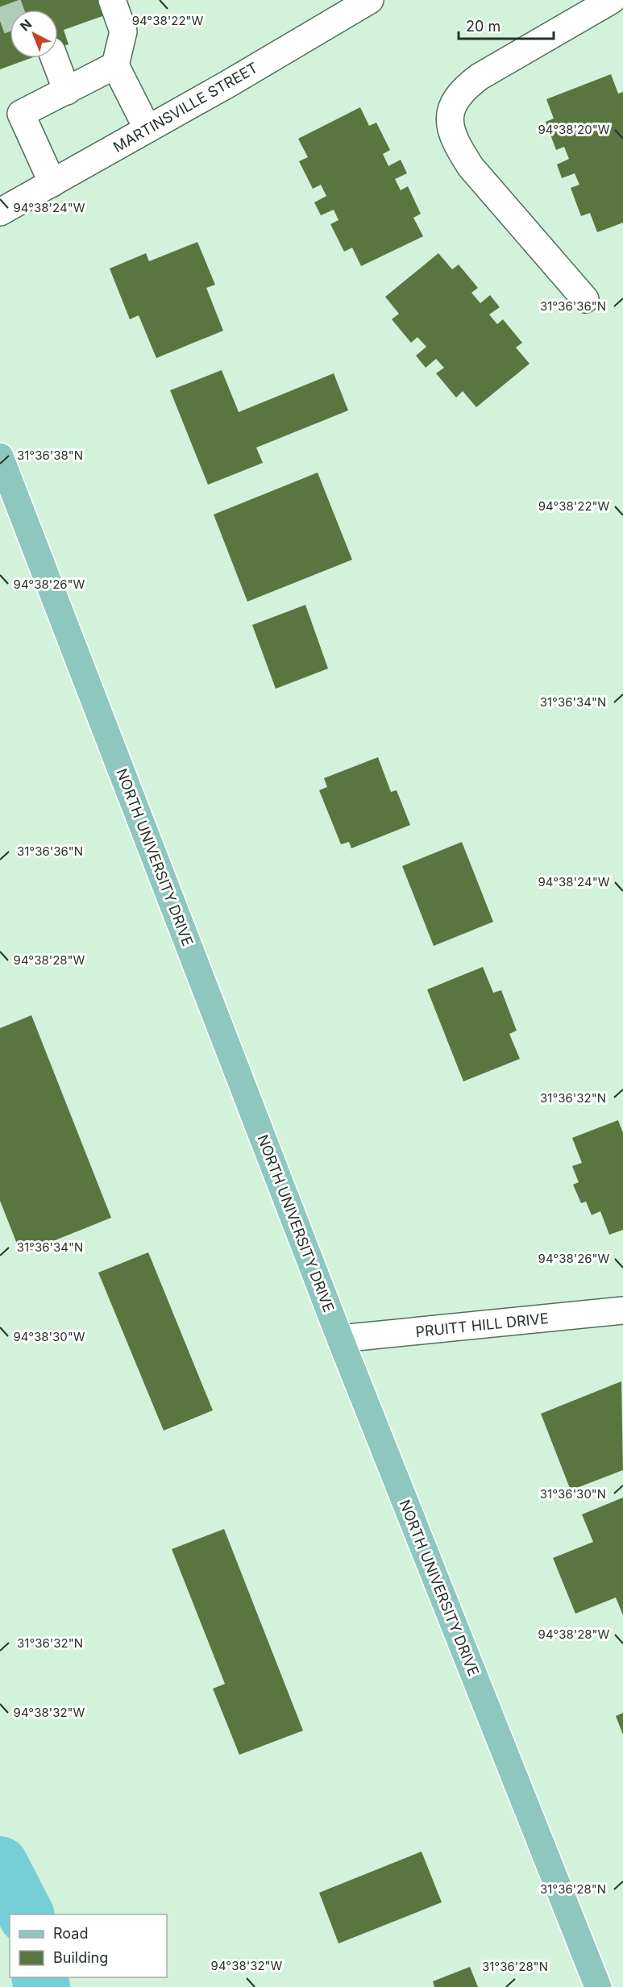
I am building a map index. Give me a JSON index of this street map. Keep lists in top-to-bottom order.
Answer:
{
  "streets": {
    "main road": ["NORTH UNIVERSITY DRIVE"],
    "street": ["MARTINSVILLE STREET", "PRUITT HILL DRIVE"]
  },
  "crossings": [
    ["NORTH UNIVERSITY DRIVE", "PRUITT HILL DRIVE"]
  ],
  "legend": ["Road", "Building"],
  "scale_bar": "20 m",
  "north": "top left",
  "coordinates": [
    "94°38'22\"W",
    "94°38'20\"W",
    "94°38'24\"W",
    "31°36'36\"N",
    "31°36'38\"N",
    "94°38'26\"W",
    "31°36'34\"N",
    "94°38'28\"W",
    "31°36'32\"N",
    "94°38'30\"W",
    "31°36'30\"N",
    "94°38'32\"W",
    "31°36'28\"N"
  ]
}
